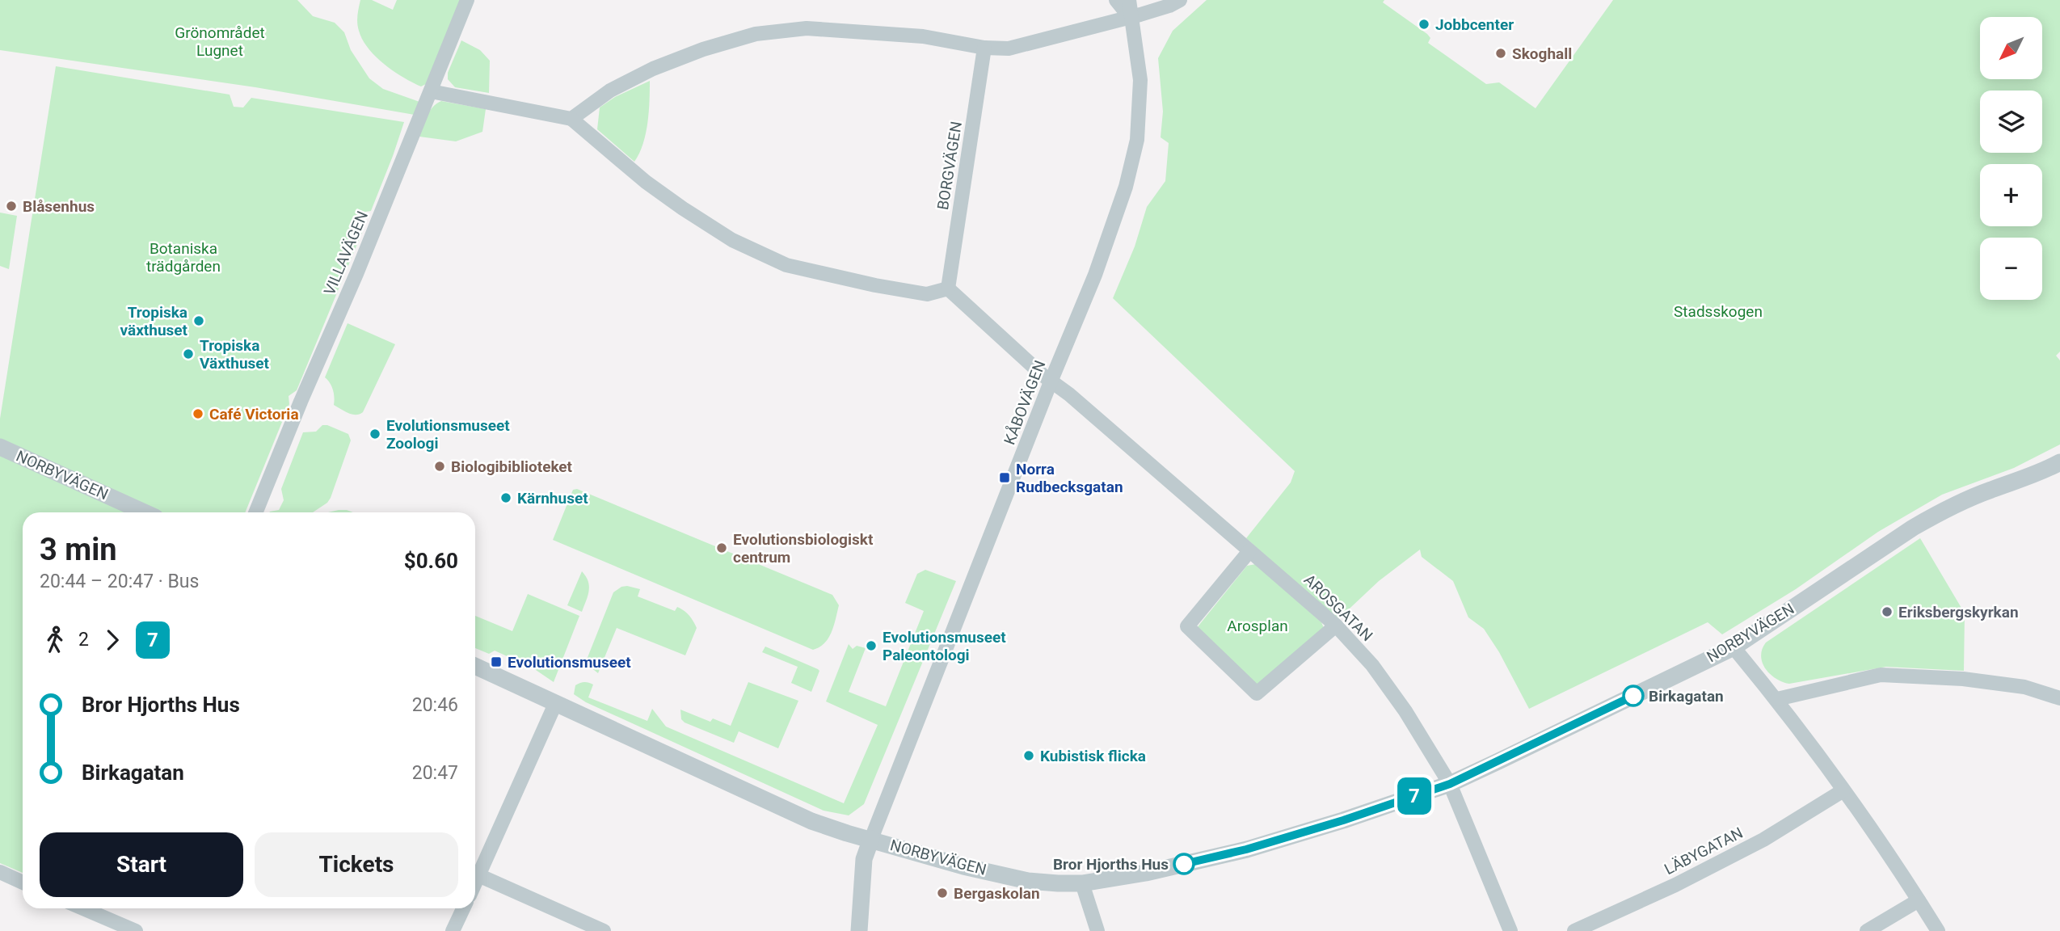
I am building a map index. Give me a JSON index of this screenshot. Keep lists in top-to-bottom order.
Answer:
{
  "streets": {
    "street": [
      "BORGVÄGEN",
      "VILLAVÄGEN",
      "KÅBOVÄGEN",
      "NORBYVÄGEN",
      "AROSGATAN",
      "LÄBYGATAN"
    ]
  },
  "crossings": [
    ["KÅBOVÄGEN", "NORBYVÄGEN"],
    ["KÅBOVÄGEN", "AROSGATAN"],
    ["NORBYVÄGEN", "AROSGATAN"]
  ],
  "parks": [
    "Grönområdet Lugnet",
    "Botaniska trädgården",
    "Stadsskogen",
    "Arosplan"
  ],
  "places": {
    "other": [
      "Jobbcenter",
      "Skoghall",
      "Blåsenhus",
      "Tropiska växthuset",
      "Tropiska Växthuset",
      "Café Victoria",
      "Evolutionsmuseet Zoologi",
      "Biologibiblioteket",
      "Kärnhuset",
      "Evolutionsbiologiskt centrum",
      "Eriksbergskyrkan",
      "Evolutionsmuseet Paleontologi",
      "Birkagatan",
      "Kubistisk flicka",
      "Bror Hjorths Hus",
      "Bergaskolan"
    ],
    "transit": ["Norra Rudbecksgatan", "Evolutionsmuseet"]
  },
  "lines": ["bus line 7"],
  "north": "bottom left",
  "page": {
    "on_map": "7",
    "map_buttons": ["+", "−"],
    "heading": ["3 min", "20:44 – 20:47 · Bus", "$0.60"],
    "legs": ["2", "7"],
    "list": [
      {
        "name": "Bror Hjorths Hus",
        "value": "20:46"
      },
      {
        "name": "Birkagatan",
        "value": "20:47"
      }
    ],
    "buttons": ["Start", "Tickets"]
  }
}
